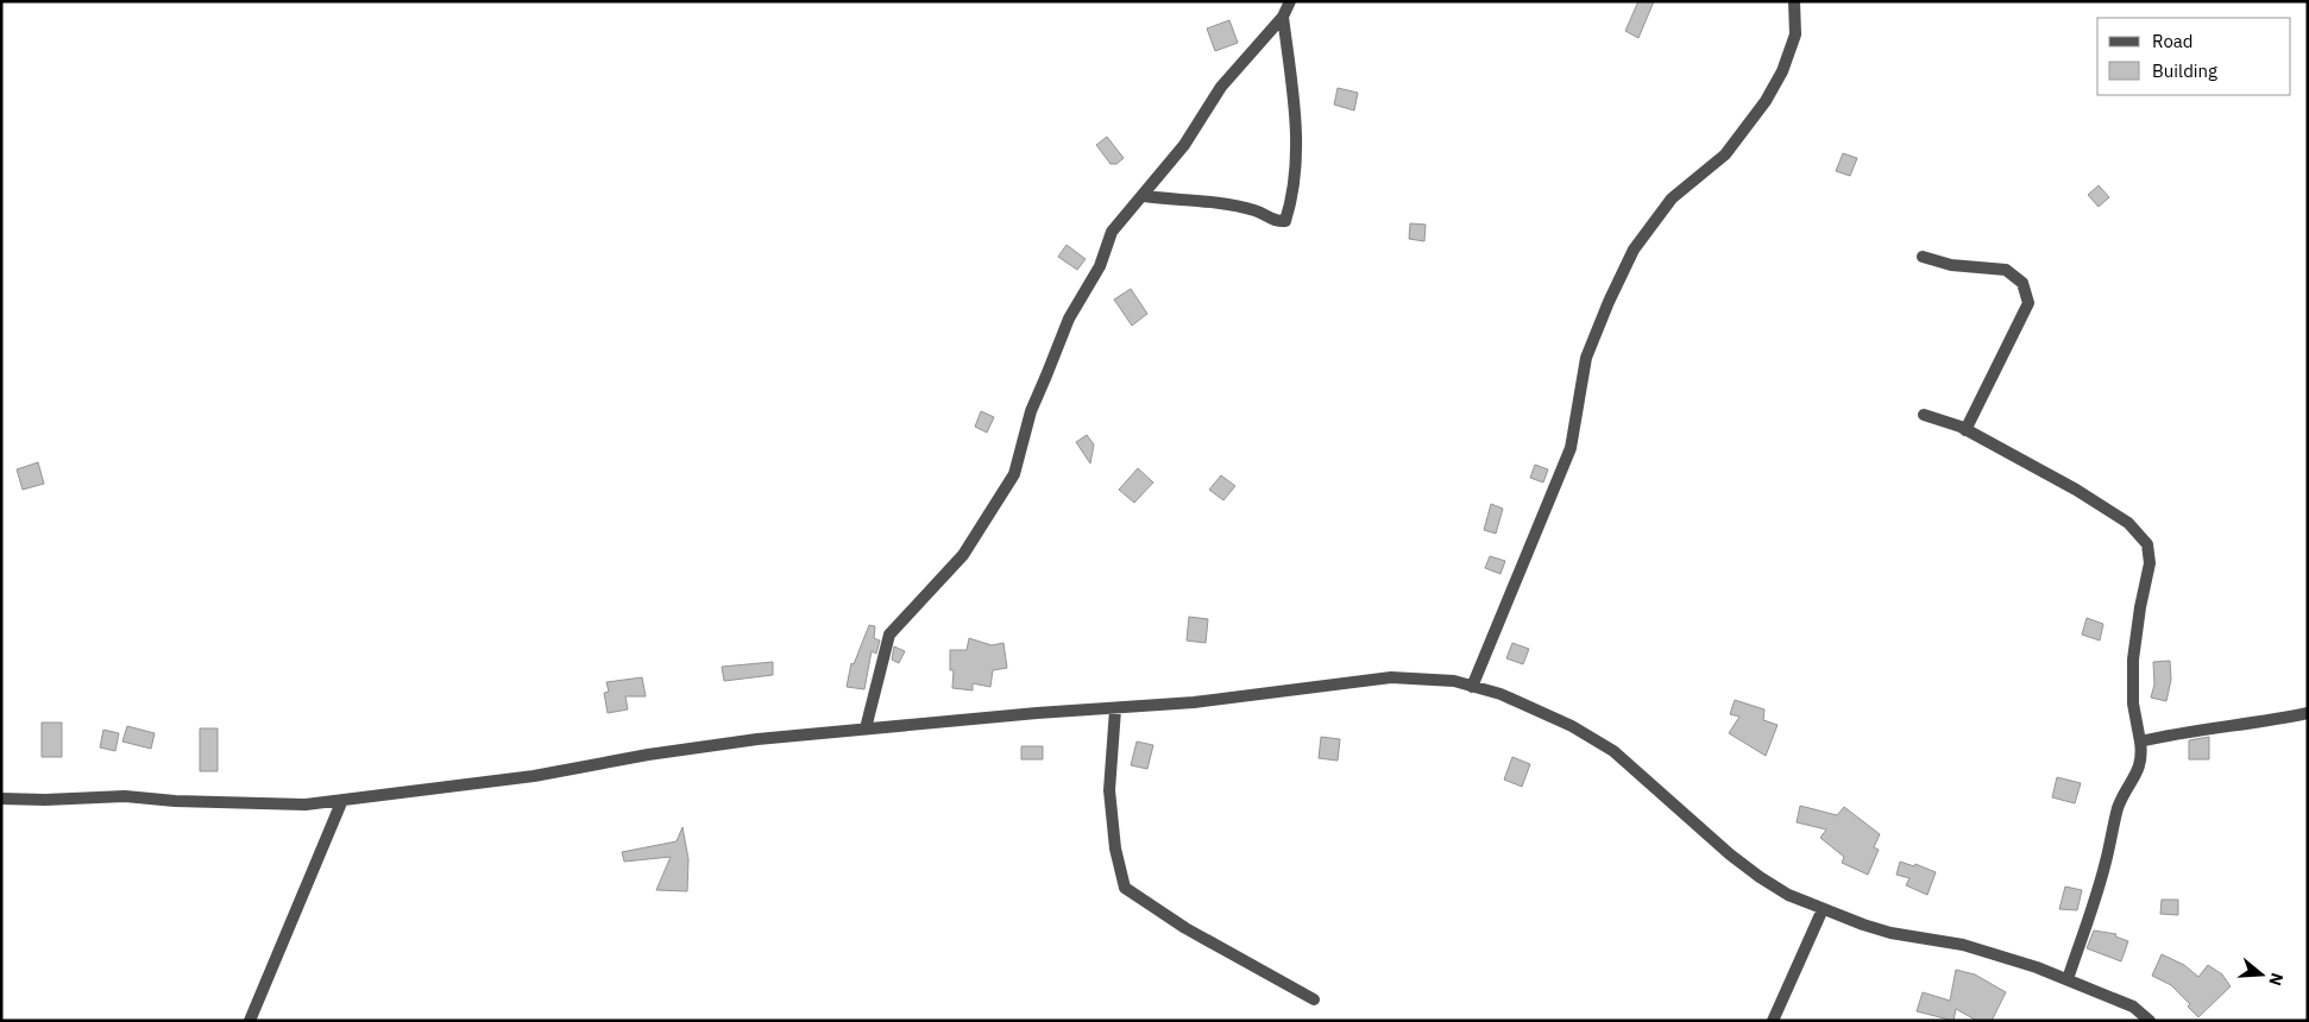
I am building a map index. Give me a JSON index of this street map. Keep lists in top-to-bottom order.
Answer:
{
  "legend": ["Road", "Building"],
  "north": "right"
}
